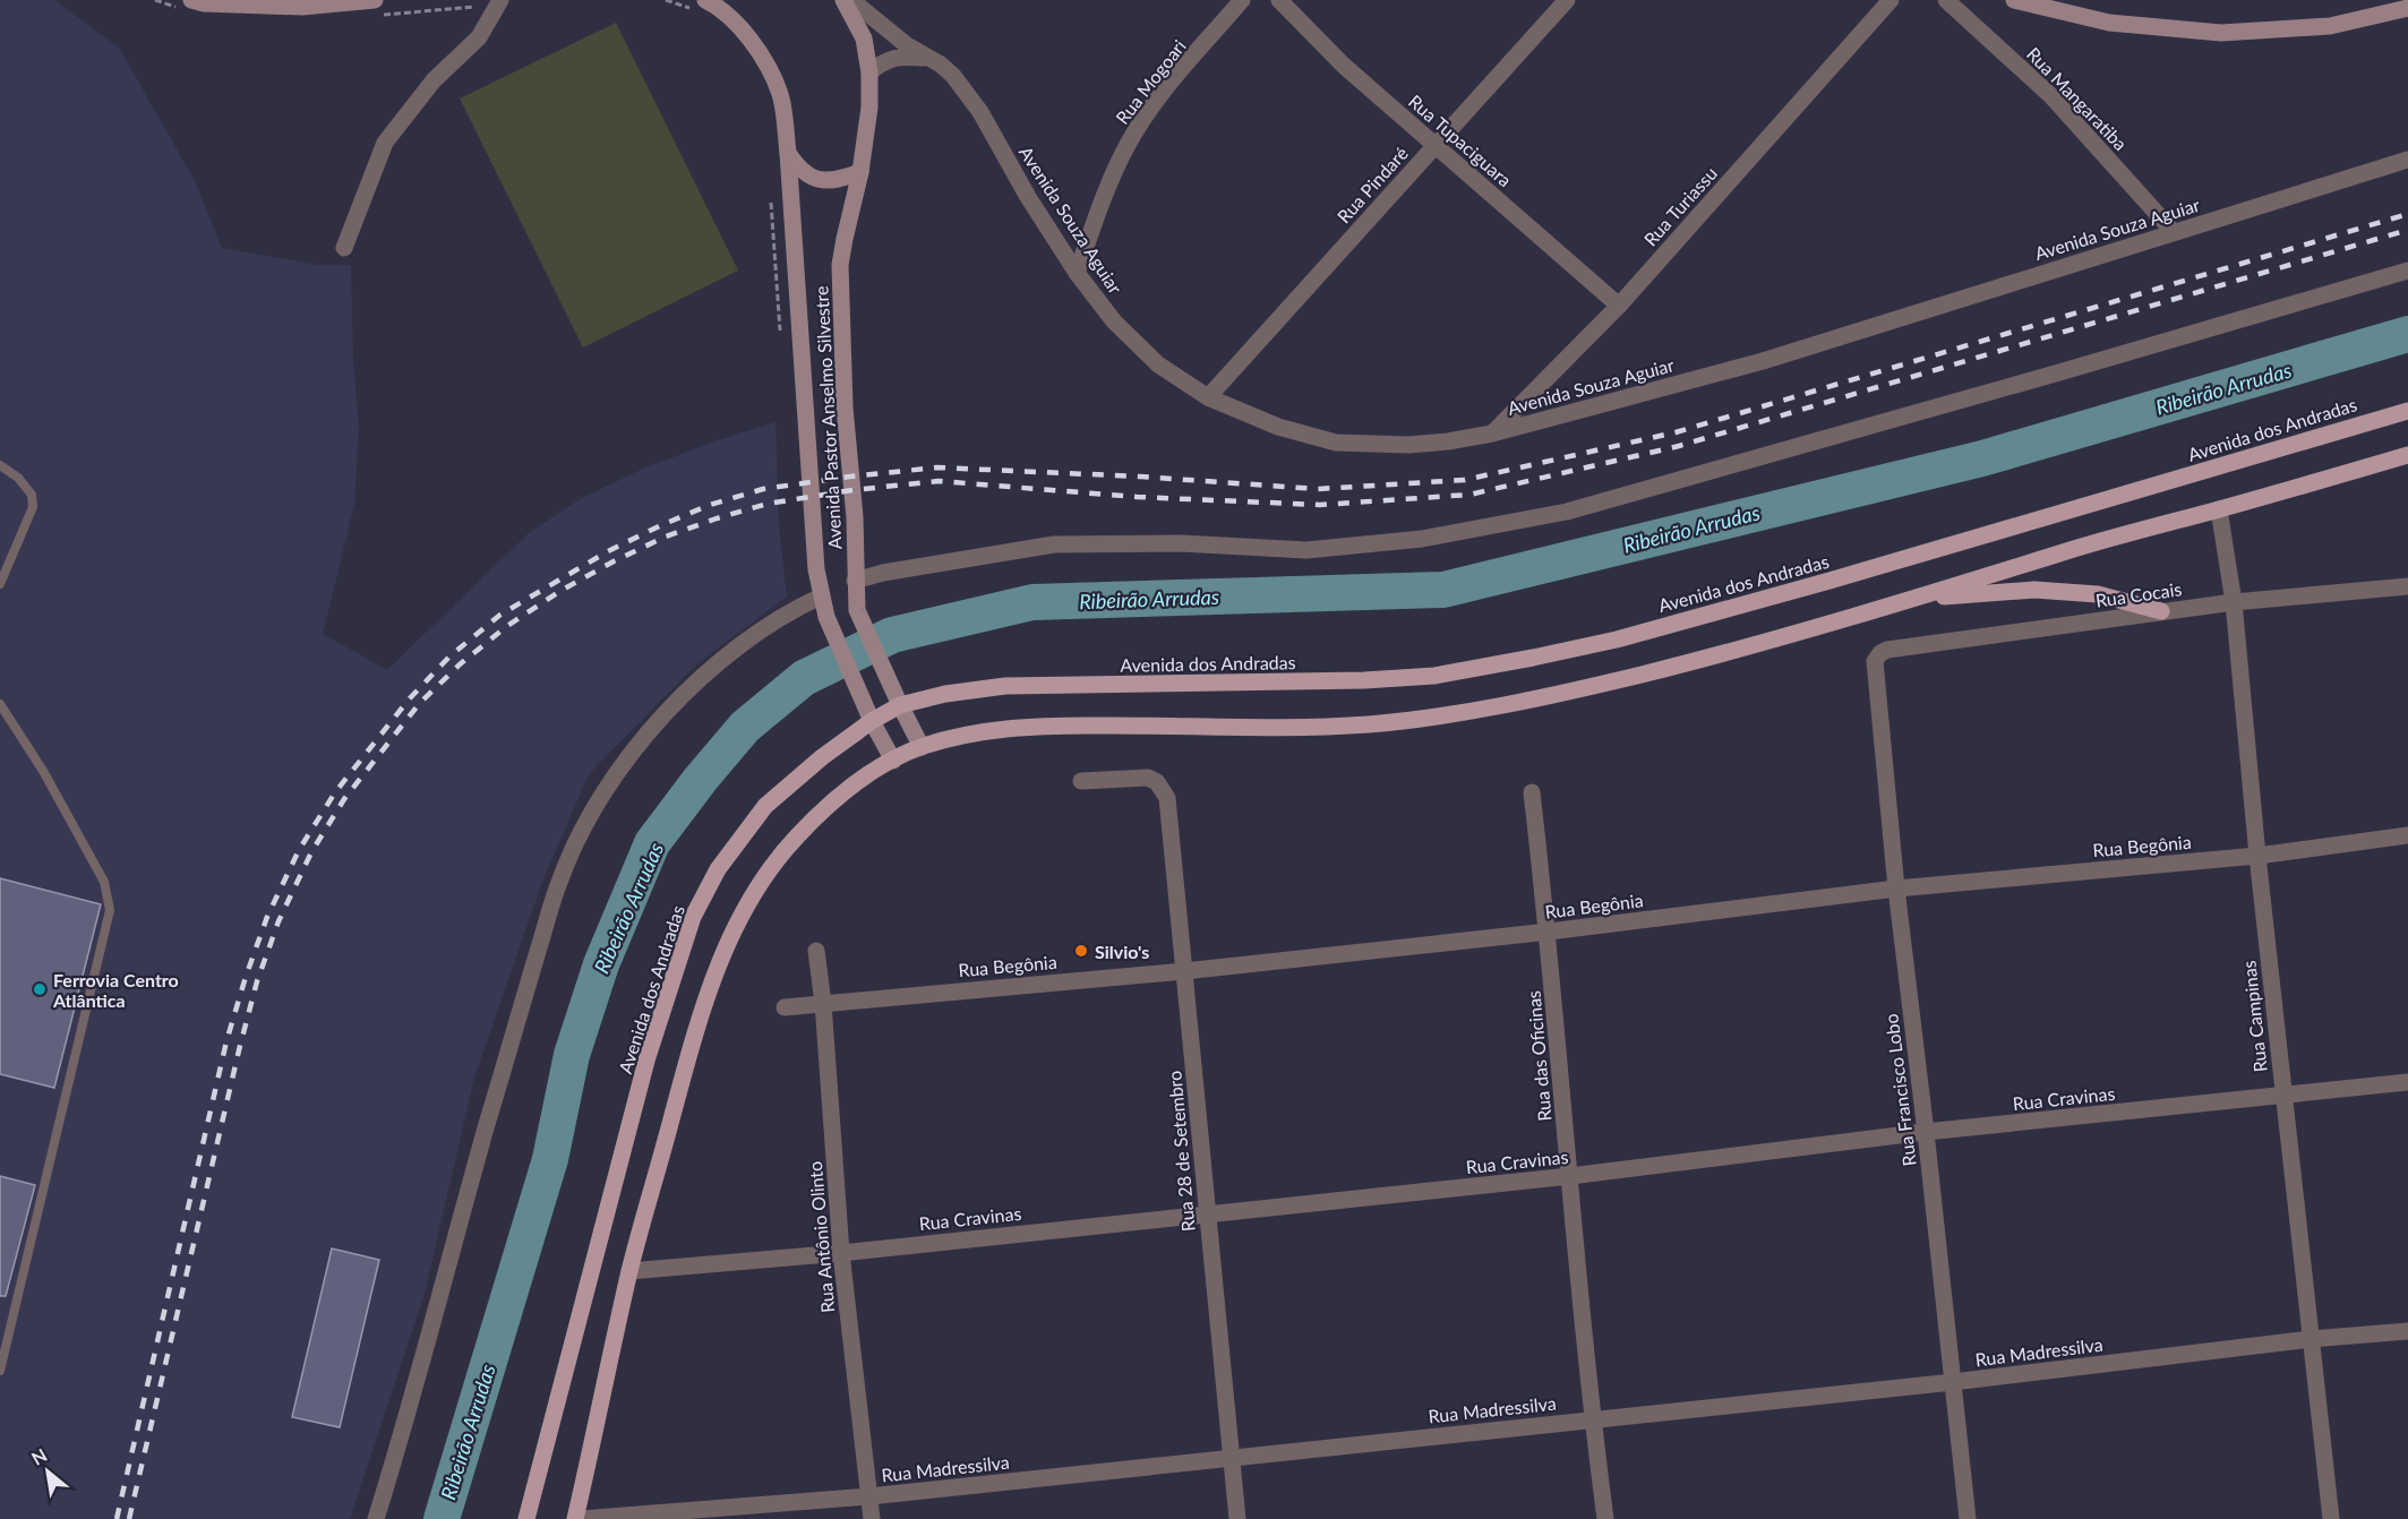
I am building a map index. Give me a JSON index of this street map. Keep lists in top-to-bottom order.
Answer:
{
  "streets": {
    "main road": ["Avenida Pastor Anselmo Silvestre", "Avenida dos Andradas"],
    "street": [
      "Rua Mogoari",
      "Rua Mangaratiba",
      "Rua Tupaciguara",
      "Rua Pindaré",
      "Rua Turiassu",
      "Avenida Souza Aguiar",
      "Rua Cocais",
      "Rua Begônia",
      "Rua Campinas",
      "Rua das Oficinas",
      "Rua Francisco Lobo",
      "Rua Cravinas",
      "Rua 28 de Setembro",
      "Rua Antônio Olinto",
      "Rua Madressilva"
    ]
  },
  "crossings": [
    ["Rua Mogoari", "Avenida Souza Aguiar"],
    ["Rua Mangaratiba", "Avenida Souza Aguiar"],
    ["Rua Tupaciguara", "Rua Pindaré"],
    ["Rua Tupaciguara", "Rua Turiassu"],
    ["Rua Pindaré", "Avenida Souza Aguiar"],
    ["Rua Turiassu", "Avenida Souza Aguiar"],
    ["Avenida Pastor Anselmo Silvestre", "Avenida dos Andradas"],
    ["Rua Cocais", "Rua Campinas"],
    ["Rua Cocais", "Rua Francisco Lobo"],
    ["Rua Begônia", "Rua Campinas"],
    ["Rua Begônia", "Rua das Oficinas"],
    ["Rua Begônia", "Rua Francisco Lobo"],
    ["Rua Begônia", "Rua 28 de Setembro"],
    ["Rua Begônia", "Rua Antônio Olinto"],
    ["Rua Campinas", "Rua Cravinas"],
    ["Rua Campinas", "Rua Madressilva"],
    ["Rua das Oficinas", "Rua Cravinas"],
    ["Rua das Oficinas", "Rua Madressilva"],
    ["Rua Francisco Lobo", "Rua Cravinas"],
    ["Rua Francisco Lobo", "Rua Madressilva"],
    ["Rua Cravinas", "Rua 28 de Setembro"],
    ["Rua Cravinas", "Rua Antônio Olinto"],
    ["Rua 28 de Setembro", "Rua Madressilva"],
    ["Rua Antônio Olinto", "Rua Madressilva"]
  ],
  "water": ["Ribeirão Arrudas"],
  "places": ["Silvio's", "Ferrovia Centro Atlântica"],
  "north": "top left"
}
